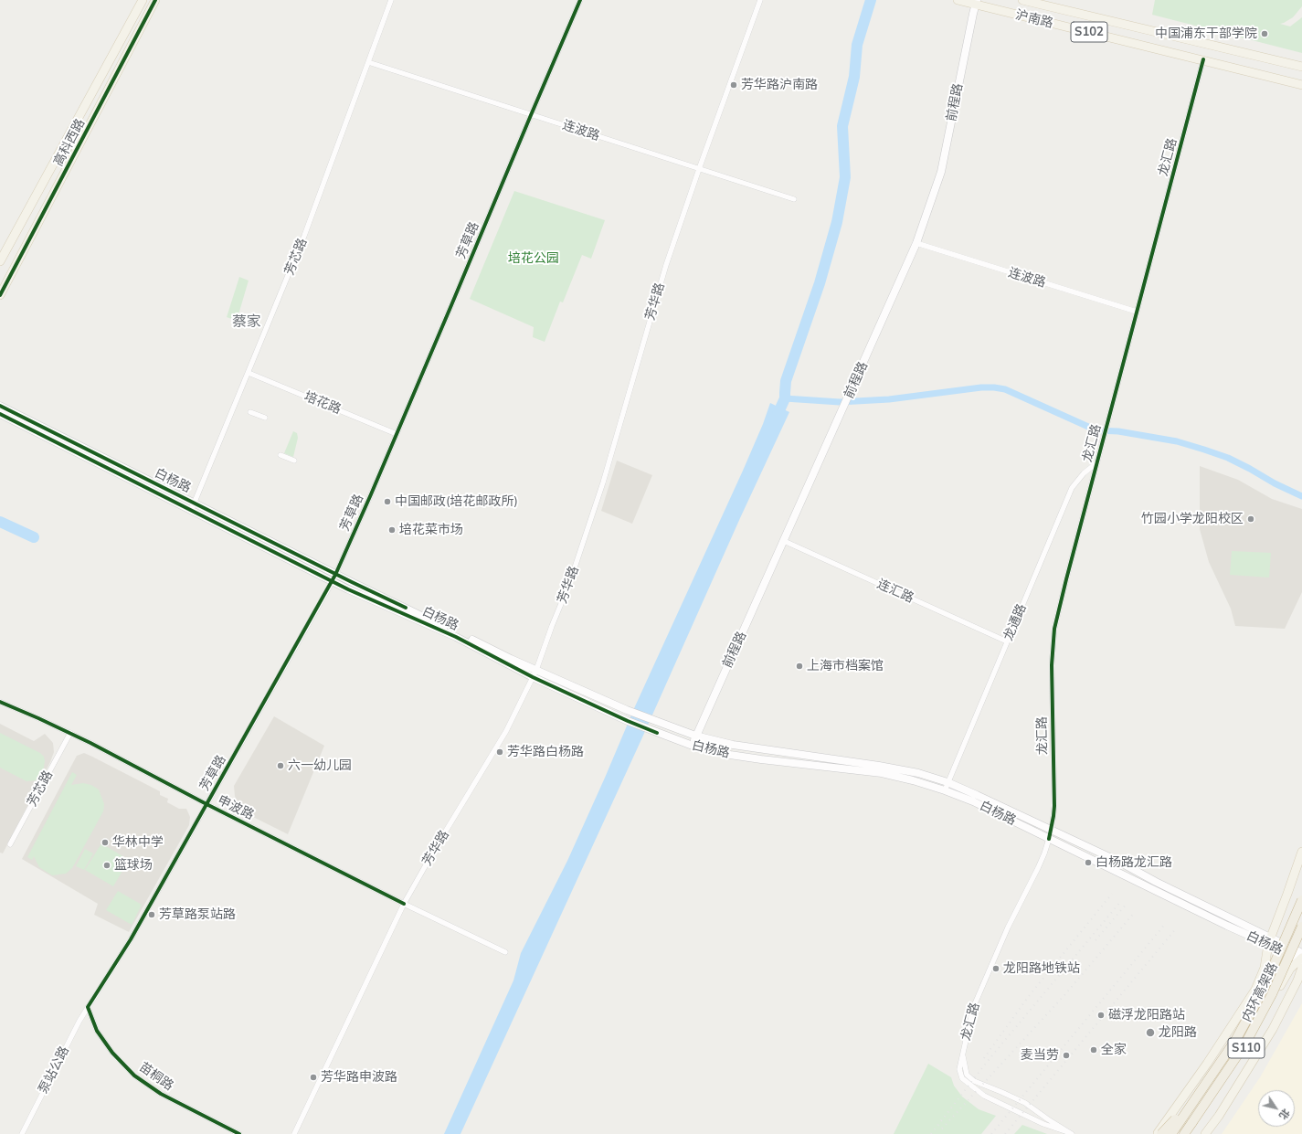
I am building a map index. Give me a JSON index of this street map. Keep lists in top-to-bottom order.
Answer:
{
  "streets": {
    "highway": ["内环高架路"],
    "main road": [
      "沪南路",
      "S102",
      "前程路",
      "高科西路",
      "白杨路",
      "S110"
    ],
    "street": [
      "连波路",
      "龙汇路",
      "芳草路",
      "芳芯路",
      "芳华路",
      "培花路",
      "连汇路",
      "龙通路",
      "申波路",
      "泵站公路",
      "苗桐路"
    ]
  },
  "crossings": [
    ["沪南路", "前程路"],
    ["沪南路", "龙汇路"],
    ["前程路", "连波路"],
    ["前程路", "白杨路"],
    ["前程路", "连汇路"],
    ["连波路", "龙汇路"],
    ["连波路", "芳草路"],
    ["连波路", "芳芯路"],
    ["连波路", "芳华路"],
    ["龙汇路", "白杨路"],
    ["龙汇路", "龙通路"],
    ["芳草路", "培花路"],
    ["芳草路", "白杨路"],
    ["芳草路", "申波路"],
    ["芳草路", "泵站公路"],
    ["芳草路", "苗桐路"],
    ["芳芯路", "培花路"],
    ["芳芯路", "白杨路"],
    ["芳芯路", "申波路"],
    ["芳华路", "白杨路"],
    ["芳华路", "申波路"],
    ["白杨路", "龙通路"],
    ["白杨路", "S110"],
    ["连汇路", "龙通路"],
    ["内环高架路", "S110"],
    ["泵站公路", "苗桐路"]
  ],
  "districts": ["蔡家"],
  "parks": ["培花公园"],
  "places": [
    "中国浦东干部学院",
    "芳华路沪南路",
    "中国邮政(培花邮政所)",
    "竹园小学龙阳校区",
    "培花菜市场",
    "上海市档案馆",
    "芳华路白杨路",
    "六一幼儿园",
    "华林中学",
    "白杨路龙汇路",
    "篮球场",
    "芳草路泵站路",
    "龙阳路地铁站",
    "磁浮龙阳路站",
    "龙阳路",
    "全家",
    "麦当劳",
    "芳华路申波路"
  ],
  "north": "bottom right"
}
